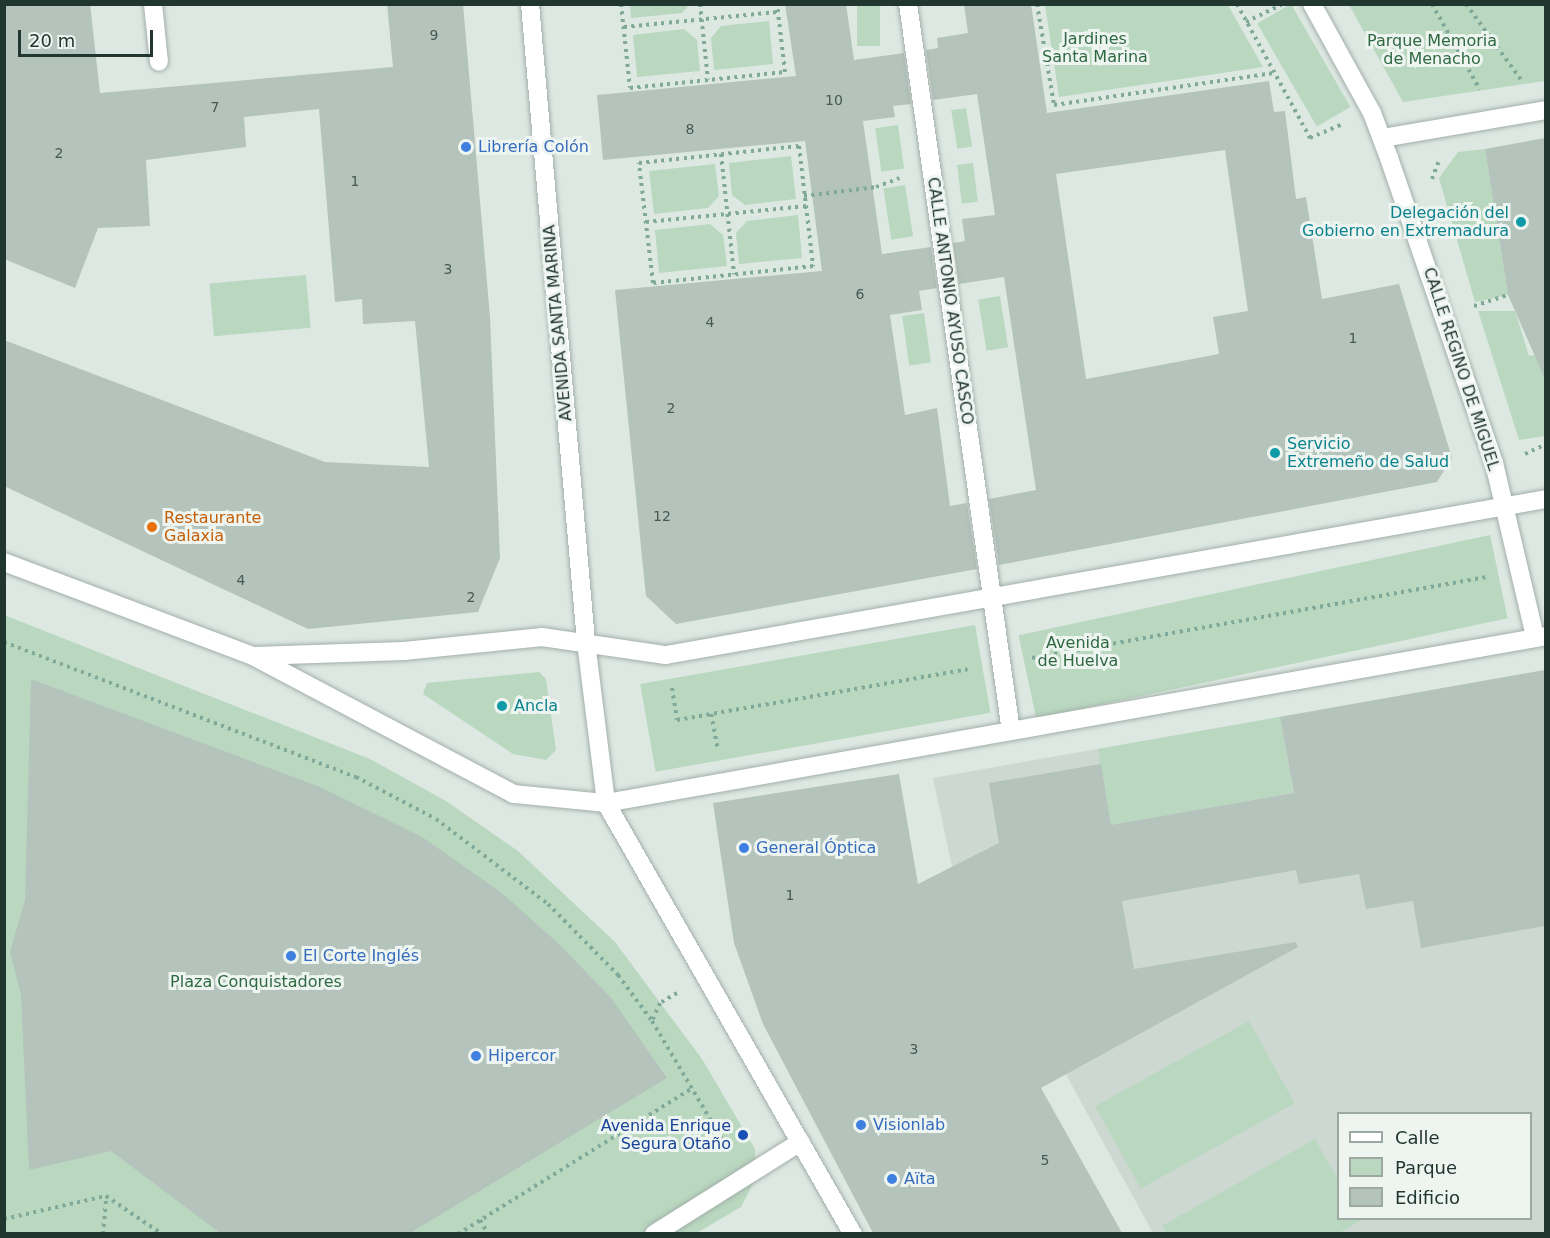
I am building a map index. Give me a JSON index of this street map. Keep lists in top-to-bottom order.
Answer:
{
  "streets": {
    "street": ["CALLE ANTONIO AYUSO CASCO", "AVENIDA SANTA MARINA", "CALLE REGINO DE MIGUEL"]
  },
  "parks": [
    "Jardines Santa Marina",
    "Parque Memoria de Menacho",
    "Avenida de Huelva",
    "Plaza Conquistadores"
  ],
  "places": [
    "Librería Colón",
    "Delegación del Gobierno en Extremadura",
    "Servicio Extremeño de Salud",
    "Restaurante Galaxia",
    "Ancla",
    "General Óptica",
    "El Corte Inglés",
    "Hipercor",
    "Visionlab",
    "Avenida Enrique Segura Otaño",
    "Aïta"
  ],
  "house_numbers": [
    "9",
    "10",
    "7",
    "8",
    "2",
    "1",
    "3",
    "6",
    "4",
    "1",
    "2",
    "12",
    "4",
    "2",
    "1",
    "3",
    "5"
  ],
  "legend": ["Calle", "Parque", "Edificio"],
  "scale_bar": "20 m"
}
